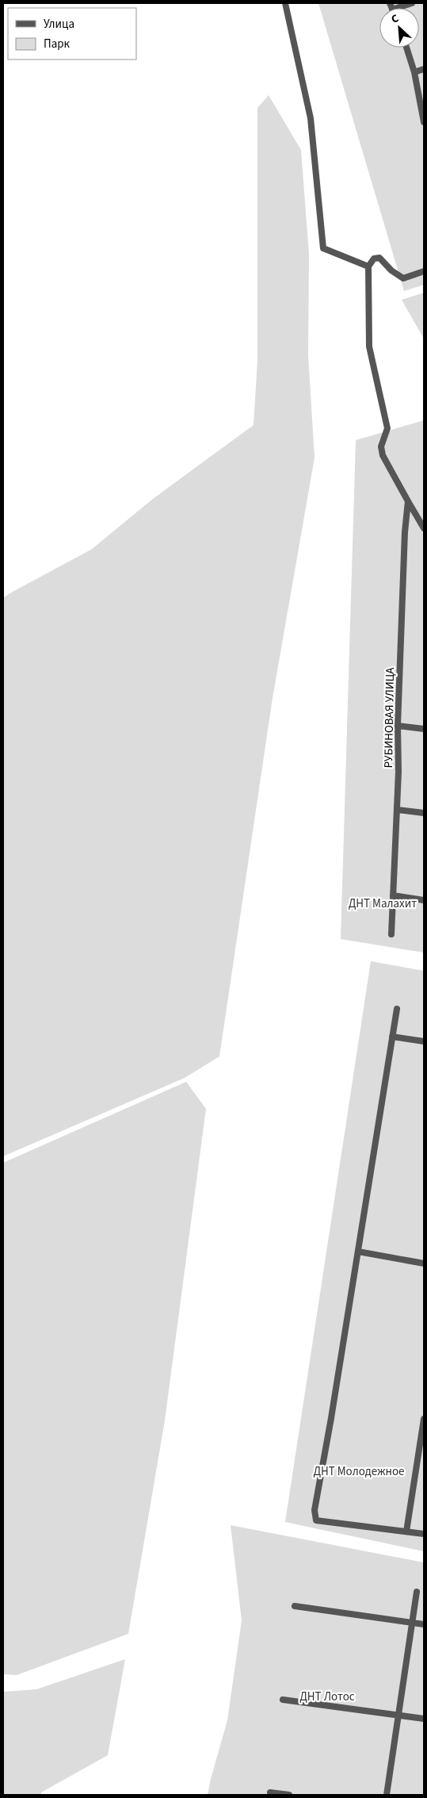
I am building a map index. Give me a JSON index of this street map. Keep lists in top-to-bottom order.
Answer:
{
  "streets": {
    "street": ["РУБИНОВАЯ УЛИЦА"]
  },
  "parks": ["ДНТ Малахит", "ДНТ Молодежное", "ДНТ Лотос"],
  "legend": ["Улица", "Парк"],
  "north": "top left"
}
